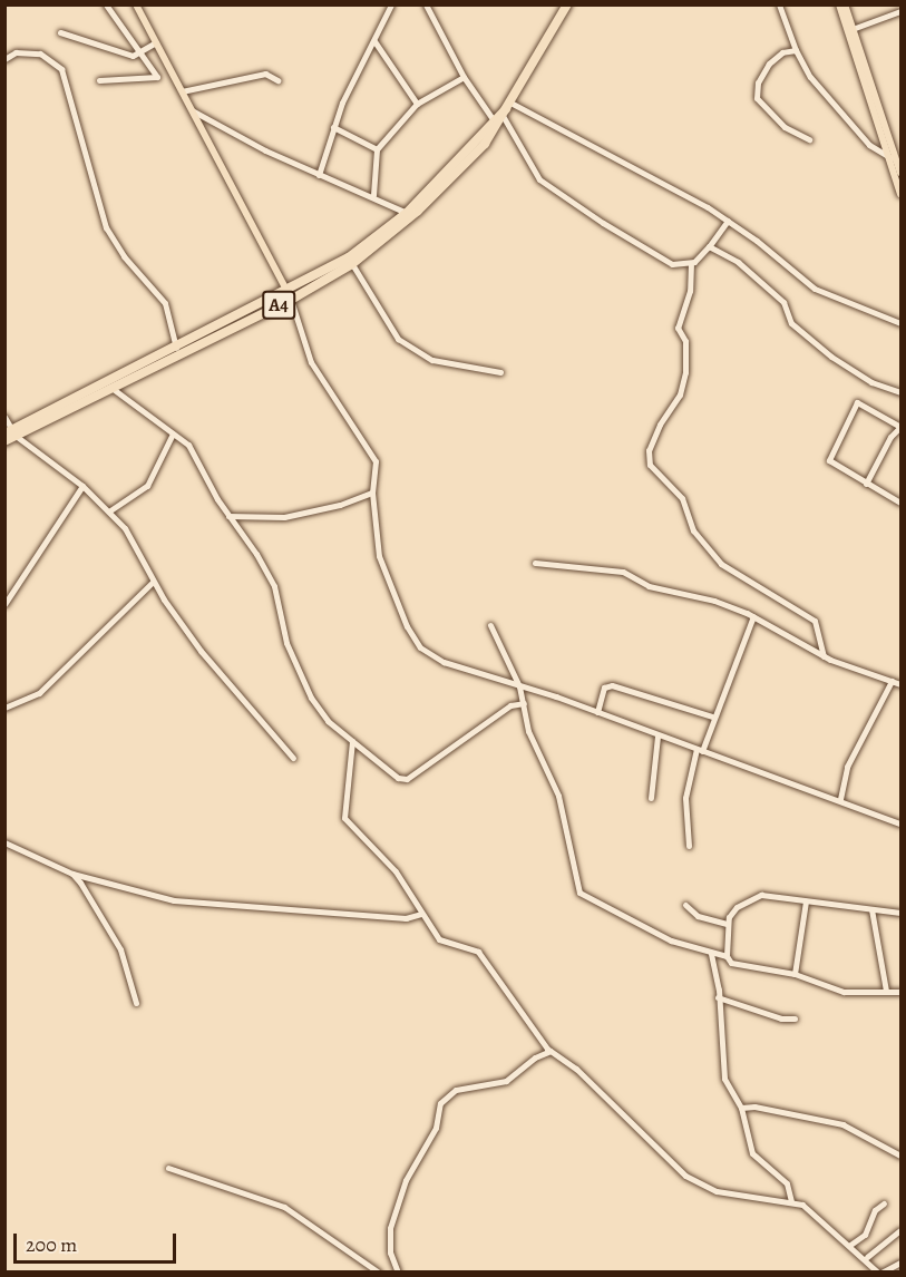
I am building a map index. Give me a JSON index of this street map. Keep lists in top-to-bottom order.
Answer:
{
  "streets": {
    "highway": ["A4"]
  },
  "scale_bar": "200 m"
}
